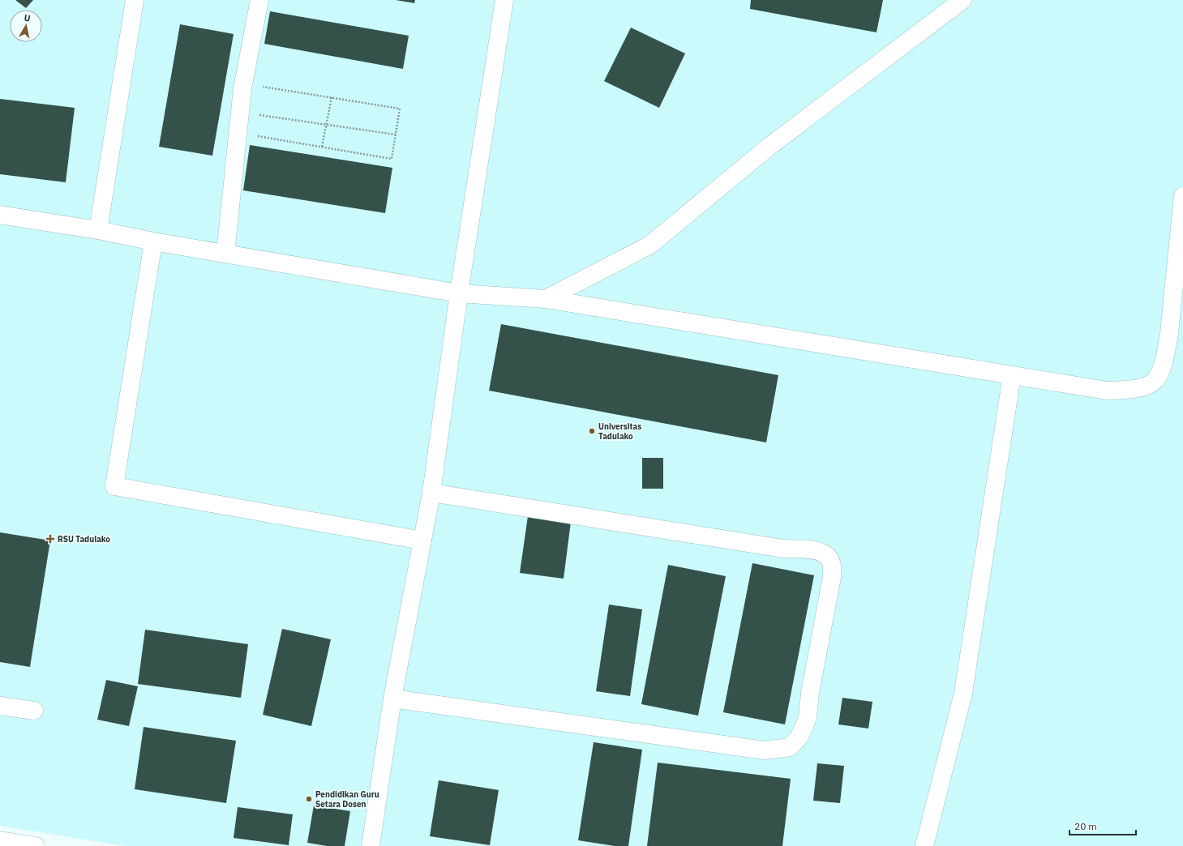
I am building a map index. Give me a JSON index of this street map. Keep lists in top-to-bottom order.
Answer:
{
  "places": {
    "other": ["Universitas Tadulako", "Pendidikan Guru Setara Dosen"],
    "health": ["RSU Tadulako"]
  },
  "scale_bar": "20 m",
  "north": "top"
}
